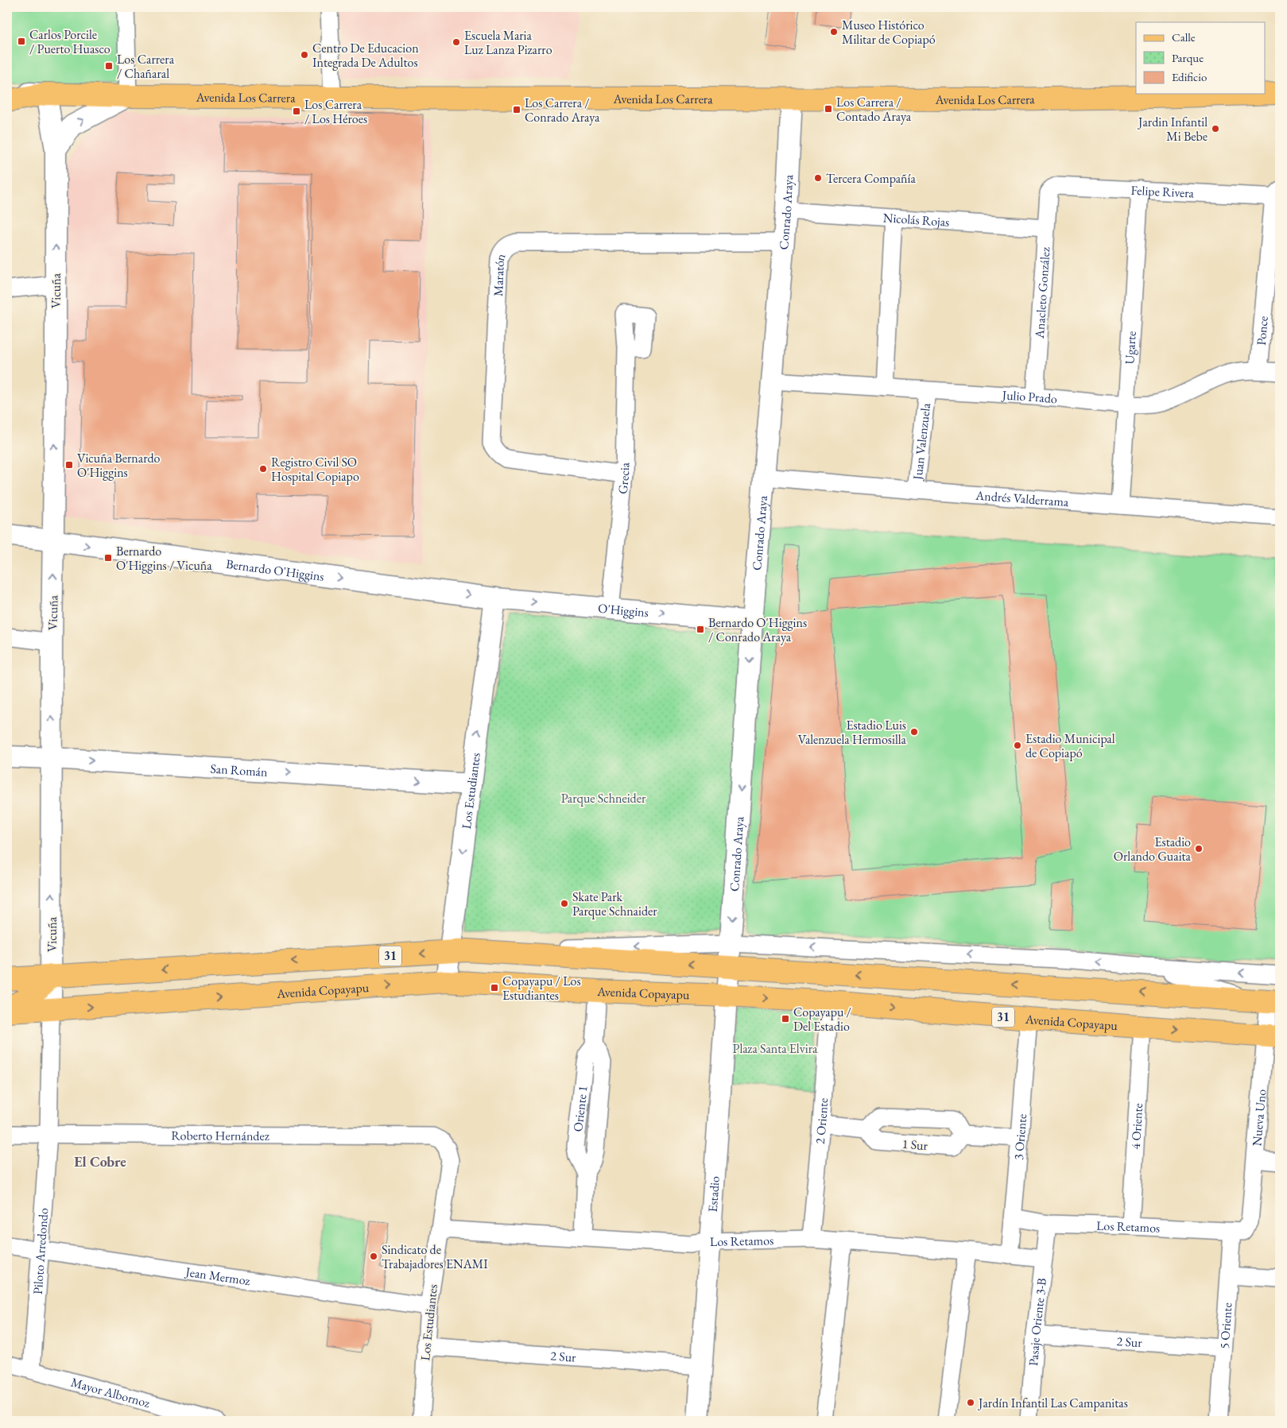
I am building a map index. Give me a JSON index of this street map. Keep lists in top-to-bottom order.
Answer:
{
  "streets": {
    "main road": ["Avenida Los Carrera", "31", "Avenida Copayapu"],
    "street": [
      "Felipe Rivera",
      "Conrado Araya",
      "Nicolás Rojas",
      "Maratón",
      "Vicuña",
      "Anacleto González",
      "Ponce",
      "Ugarte",
      "Julio Prado",
      "Juan Valenzuela",
      "Grecia",
      "Andrés Valderrama",
      "Bernardo O'Higgins",
      "O'Higgins",
      "San Román",
      "Los Estudiantes",
      "Oriente 1",
      "Nueva Uno",
      "2 Oriente",
      "4 Oriente",
      "Roberto Hernández",
      "3 Oriente",
      "1 Sur",
      "Estadio",
      "Los Retamos",
      "Piloto Arredondo",
      "Jean Mermoz",
      "Pasaje Oriente 3-B",
      "5 Oriente",
      "2 Sur",
      "Mayor Albornoz"
    ]
  },
  "crossings": [
    ["Avenida Los Carrera", "Conrado Araya"],
    ["Avenida Los Carrera", "Vicuña"],
    ["Felipe Rivera", "Anacleto González"],
    ["Felipe Rivera", "Ponce"],
    ["Felipe Rivera", "Ugarte"],
    ["Conrado Araya", "Nicolás Rojas"],
    ["Conrado Araya", "Maratón"],
    ["Conrado Araya", "Julio Prado"],
    ["Conrado Araya", "Andrés Valderrama"],
    ["Conrado Araya", "O'Higgins"],
    ["Conrado Araya", "31"],
    ["Conrado Araya", "Estadio"],
    ["Nicolás Rojas", "Anacleto González"],
    ["Maratón", "Grecia"],
    ["Vicuña", "Bernardo O'Higgins"],
    ["Vicuña", "San Román"],
    ["Vicuña", "31"],
    ["Vicuña", "Avenida Copayapu"],
    ["Vicuña", "Roberto Hernández"],
    ["Vicuña", "Piloto Arredondo"],
    ["Anacleto González", "Julio Prado"],
    ["Ponce", "Julio Prado"],
    ["Ugarte", "Julio Prado"],
    ["Ugarte", "Andrés Valderrama"],
    ["Julio Prado", "Juan Valenzuela"],
    ["Juan Valenzuela", "Andrés Valderrama"],
    ["Grecia", "O'Higgins"],
    ["Bernardo O'Higgins", "O'Higgins"],
    ["Bernardo O'Higgins", "Los Estudiantes"],
    ["O'Higgins", "Los Estudiantes"],
    ["San Román", "Los Estudiantes"],
    ["Los Estudiantes", "31"],
    ["Los Estudiantes", "Avenida Copayapu"],
    ["Los Estudiantes", "Roberto Hernández"],
    ["Los Estudiantes", "Los Retamos"],
    ["Los Estudiantes", "Jean Mermoz"],
    ["Los Estudiantes", "2 Sur"],
    ["31", "Nueva Uno"],
    ["31", "Estadio"],
    ["Avenida Copayapu", "Oriente 1"],
    ["Avenida Copayapu", "Nueva Uno"],
    ["Avenida Copayapu", "2 Oriente"],
    ["Avenida Copayapu", "4 Oriente"],
    ["Avenida Copayapu", "3 Oriente"],
    ["Avenida Copayapu", "Estadio"],
    ["Oriente 1", "Los Retamos"],
    ["Nueva Uno", "Los Retamos"],
    ["Nueva Uno", "5 Oriente"],
    ["2 Oriente", "Los Retamos"],
    ["4 Oriente", "Los Retamos"],
    ["Roberto Hernández", "Piloto Arredondo"],
    ["3 Oriente", "Los Retamos"],
    ["Estadio", "Los Retamos"],
    ["Estadio", "2 Sur"],
    ["Los Retamos", "Pasaje Oriente 3-B"],
    ["Los Retamos", "5 Oriente"],
    ["Piloto Arredondo", "Jean Mermoz"],
    ["Piloto Arredondo", "Mayor Albornoz"],
    ["Pasaje Oriente 3-B", "2 Sur"],
    ["5 Oriente", "2 Sur"]
  ],
  "one_way": [
    "Conrado Araya",
    "Vicuña",
    "Bernardo O'Higgins",
    "O'Higgins",
    "San Román"
  ],
  "districts": ["El Cobre"],
  "parks": ["Parque Schneider", "Plaza Santa Elvira"],
  "places": {
    "other": [
      "Museo Histórico Militar de Copiapó",
      "Escuela Maria Luz Lanza Pizarro",
      "Centro De Educacion Integrada De Adultos",
      "Jardin Infantil Mi Bebe",
      "Tercera Compañía",
      "Registro Civil SO Hospital Copiapo",
      "Estadio Luis Valenzuela Hermosilla",
      "Estadio Municipal de Copiapó",
      "Estadio Orlando Guaita",
      "Skate Park Parque Schnaider",
      "Sindicato de Trabajadores ENAMI",
      "Jardín Infantil Las Campanitas"
    ],
    "transit": [
      "Carlos Porcile / Puerto Huasco",
      "Los Carrera / Chañaral",
      "Los Carrera / Contado Araya",
      "Los Carrera / Conrado Araya",
      "Los Carrera / Los Héroes",
      "Vicuña Bernardo O'Higgins",
      "Bernardo O'Higgins / Vicuña",
      "Bernardo O'Higgins / Conrado Araya",
      "Copayapu / Los Estudiantes",
      "Copayapu / Del Estadio"
    ]
  },
  "legend": ["Calle", "Parque", "Edificio"]
}
